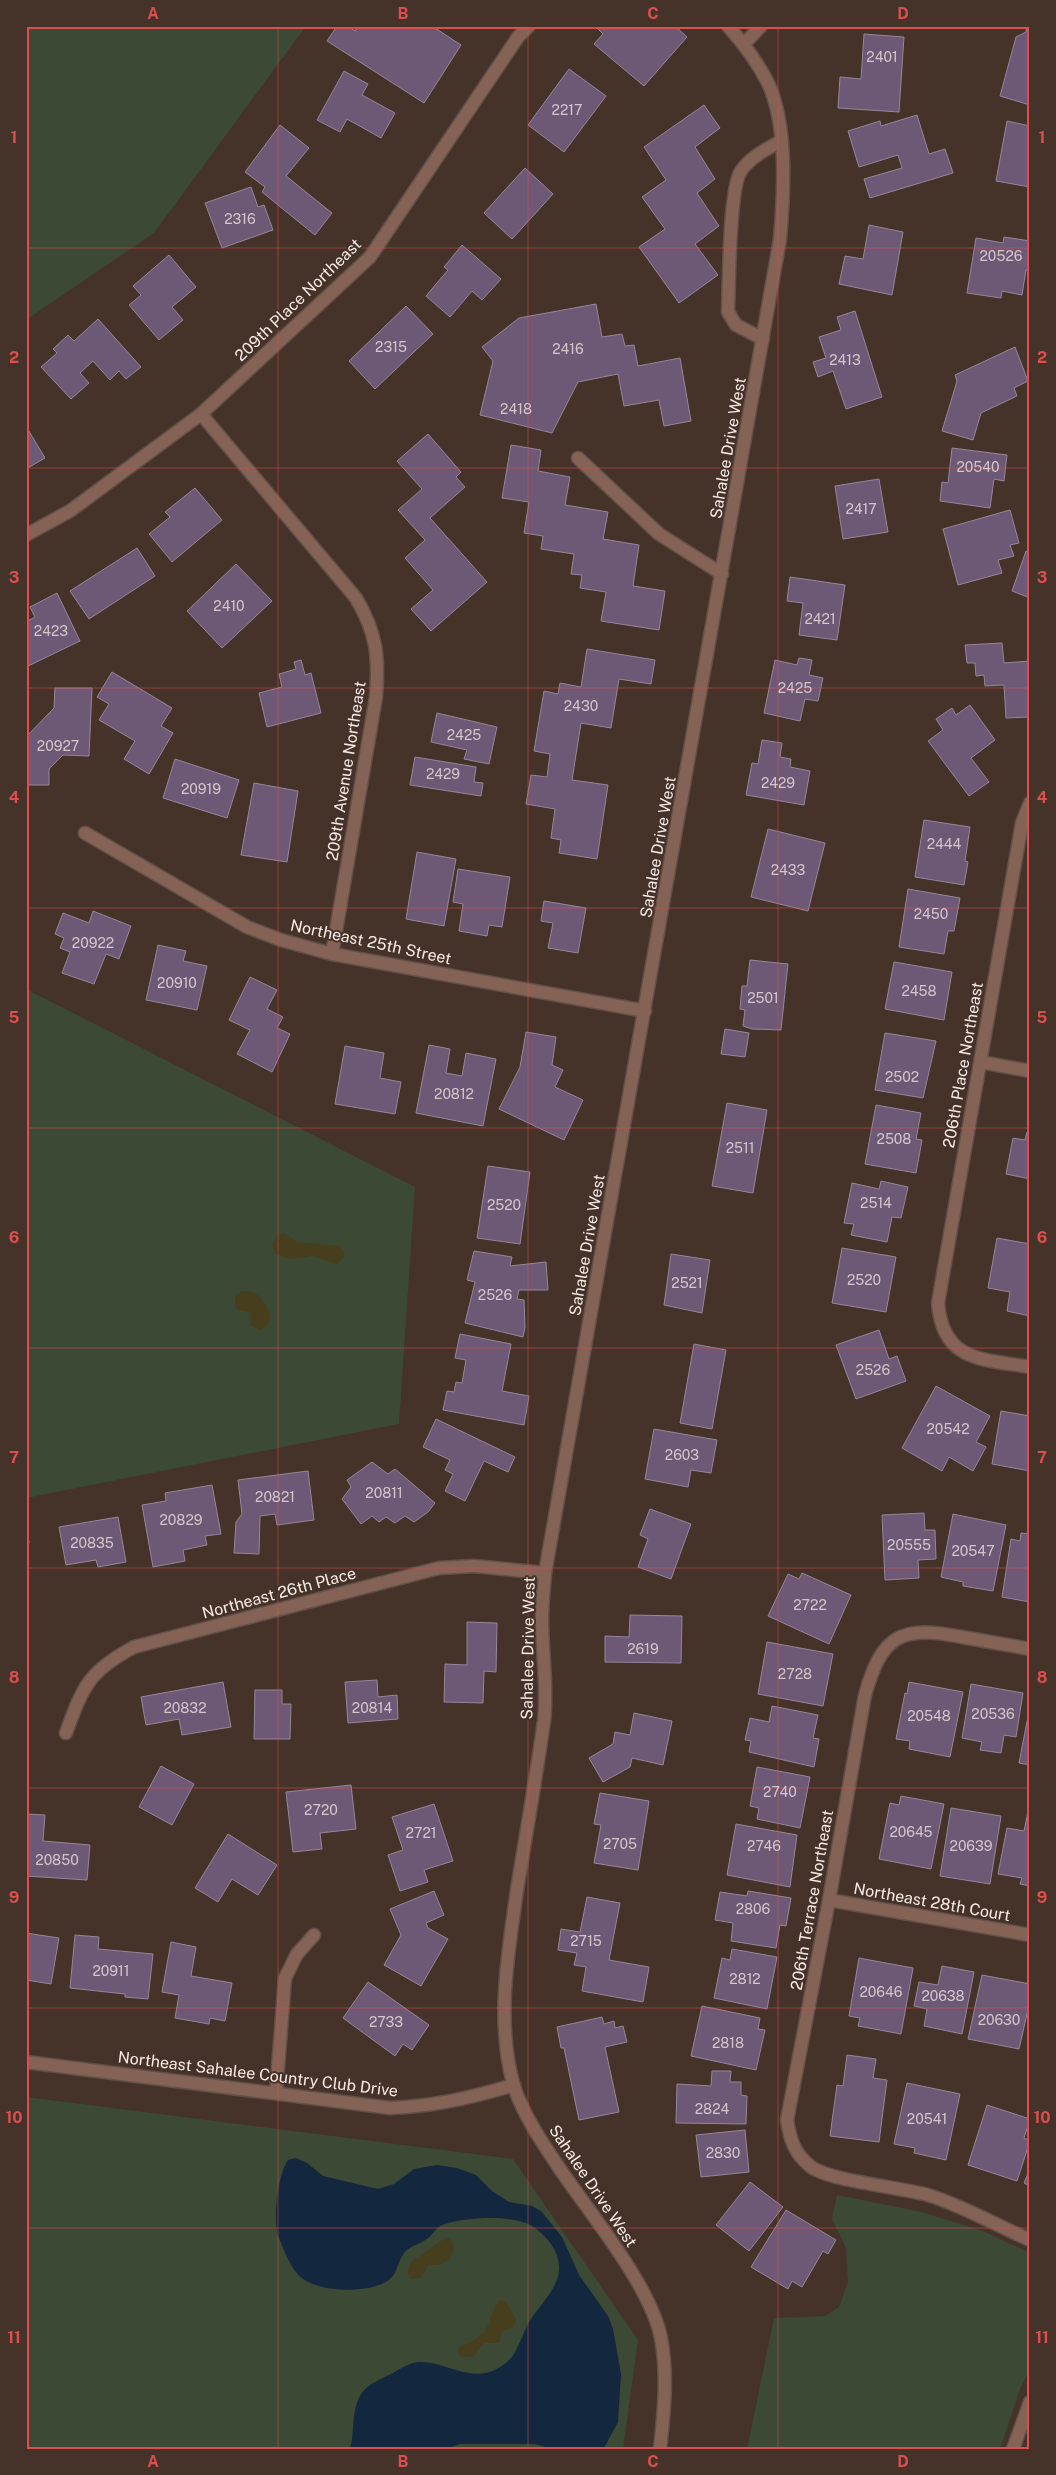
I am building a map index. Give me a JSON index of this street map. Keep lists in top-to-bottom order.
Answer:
{
  "streets": {
    "street": [
      "209th Place Northeast",
      "Sahalee Drive West",
      "209th Avenue Northeast",
      "Northeast 25th Street",
      "206th Place Northeast",
      "Northeast 26th Place",
      "206th Terrace Northeast",
      "Northeast 28th Court",
      "Northeast Sahalee Country Club Drive"
    ]
  },
  "crossings": [
    ["209th Place Northeast", "209th Avenue Northeast"],
    ["Sahalee Drive West", "Northeast 25th Street"],
    ["Sahalee Drive West", "Northeast 26th Place"],
    ["Sahalee Drive West", "Northeast Sahalee Country Club Drive"],
    ["209th Avenue Northeast", "Northeast 25th Street"],
    ["206th Terrace Northeast", "Northeast 28th Court"]
  ],
  "house_numbers": [
    "2401",
    "2217",
    "2316",
    "20526",
    "2315",
    "2416",
    "2413",
    "2418",
    "20540",
    "2417",
    "2410",
    "2421",
    "2423",
    "2425",
    "2430",
    "2425",
    "20927",
    "2429",
    "2429",
    "20919",
    "2444",
    "2433",
    "2450",
    "20922",
    "20910",
    "2458",
    "2501",
    "2502",
    "20812",
    "2508",
    "2511",
    "2514",
    "2520",
    "2520",
    "2521",
    "2526",
    "2526",
    "20542",
    "2603",
    "20811",
    "20821",
    "20829",
    "20835",
    "20555",
    "20547",
    "2722",
    "2619",
    "2728",
    "20832",
    "20814",
    "20536",
    "20548",
    "2740",
    "2720",
    "20645",
    "2721",
    "2705",
    "2746",
    "20639",
    "20850",
    "2806",
    "2715",
    "20911",
    "2812",
    "20646",
    "20638",
    "20630",
    "2733",
    "2818",
    "2824",
    "20541",
    "2830"
  ],
  "grid": {
    "columns": [
      "A",
      "B",
      "C",
      "D"
    ],
    "rows": [
      "1",
      "2",
      "3",
      "4",
      "5",
      "6",
      "7",
      "8",
      "9",
      "10",
      "11"
    ]
  }
}
